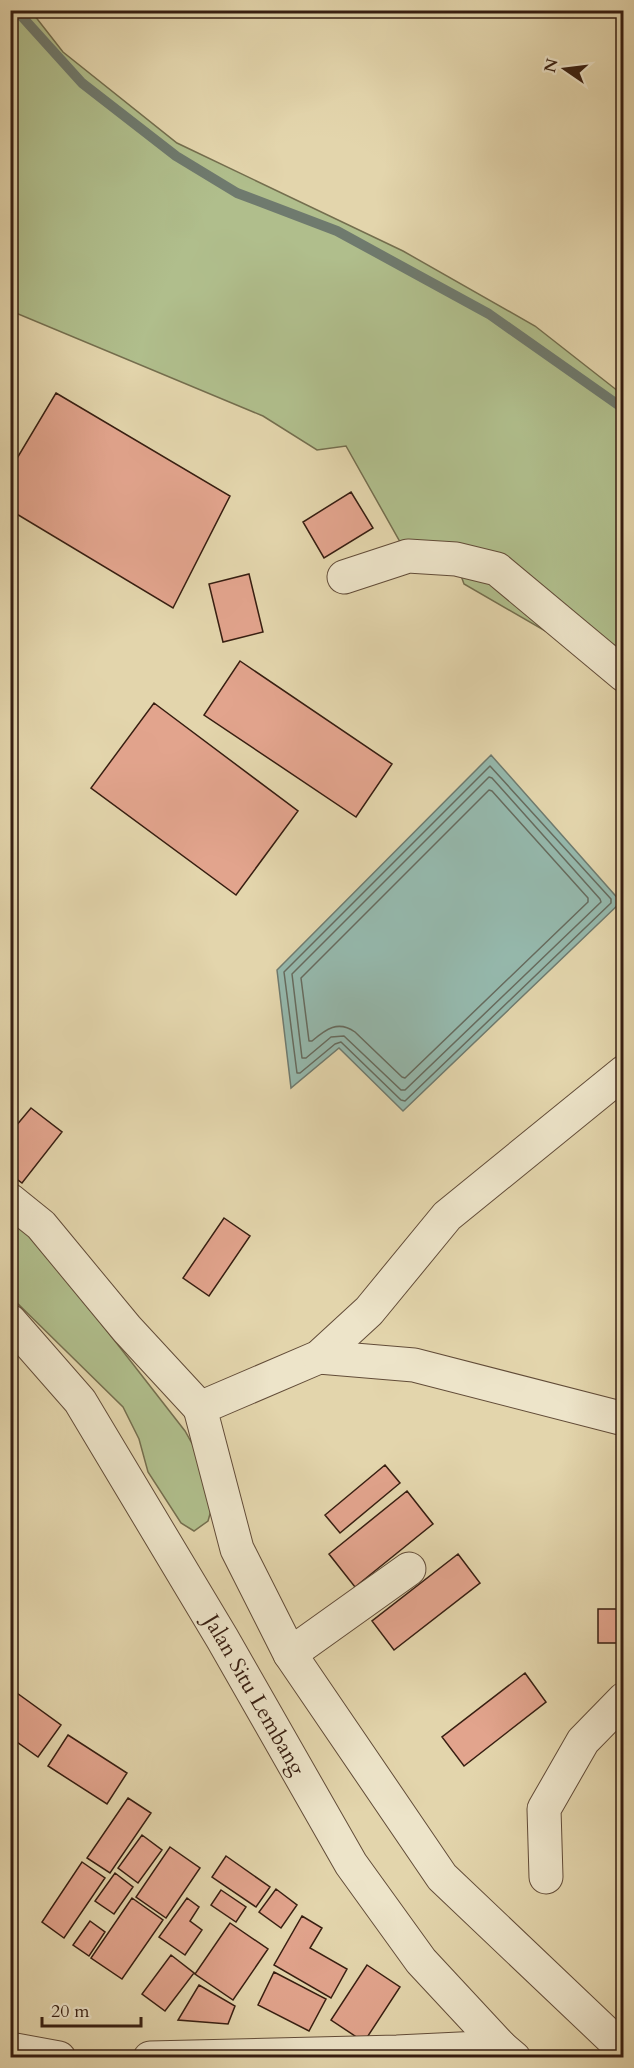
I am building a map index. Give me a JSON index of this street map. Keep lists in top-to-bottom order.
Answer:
{
  "streets": {
    "street": ["Jalan Situ Lembang"]
  },
  "scale_bar": "20 m",
  "north": "left"
}
